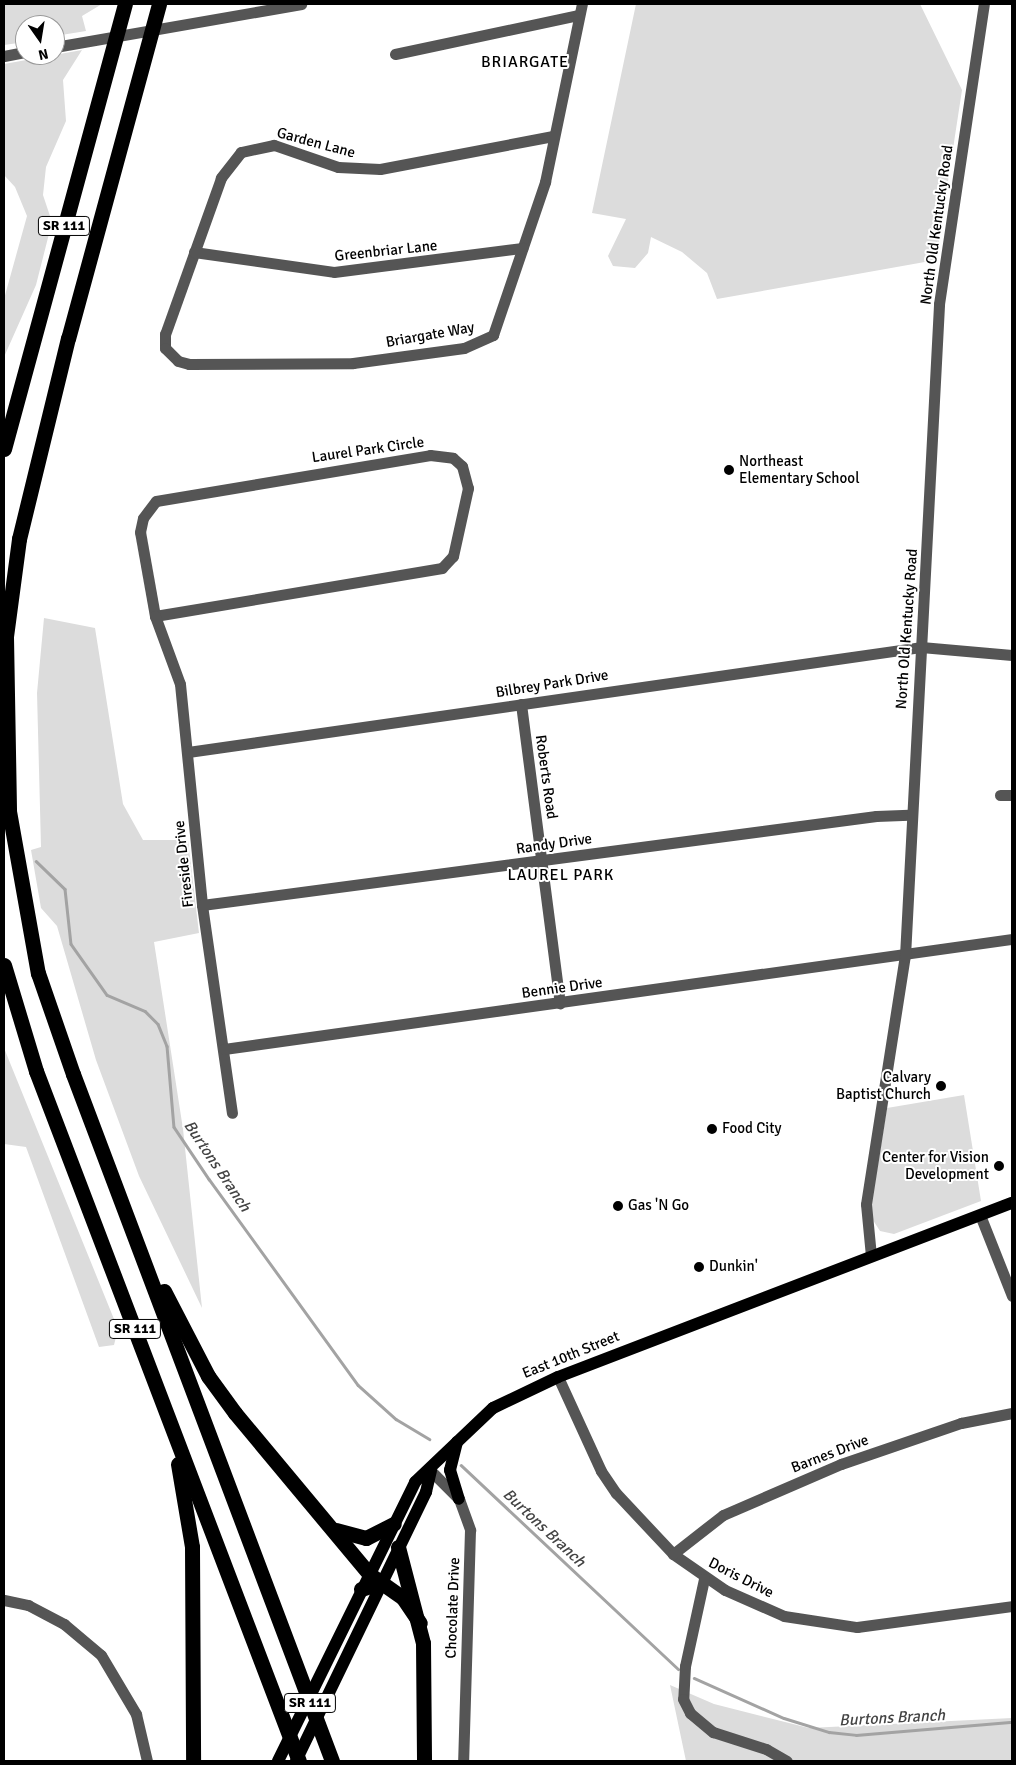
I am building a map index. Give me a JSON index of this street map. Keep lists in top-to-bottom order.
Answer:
{
  "streets": {
    "highway": ["SR 111"],
    "main road": ["East 10th Street"],
    "street": [
      "Garden Lane",
      "North Old Kentucky Road",
      "Greenbriar Lane",
      "Briargate Way",
      "Laurel Park Circle",
      "Bilbrey Park Drive",
      "Roberts Road",
      "Randy Drive",
      "Fireside Drive",
      "Bennie Drive",
      "Barnes Drive",
      "Doris Drive",
      "Chocolate Drive"
    ]
  },
  "crossings": [
    ["Garden Lane", "Greenbriar Lane"],
    ["Garden Lane", "Briargate Way"],
    ["North Old Kentucky Road", "Bilbrey Park Drive"],
    ["North Old Kentucky Road", "Randy Drive"],
    ["North Old Kentucky Road", "Bennie Drive"],
    ["North Old Kentucky Road", "East 10th Street"],
    ["SR 111", "East 10th Street"],
    ["Greenbriar Lane", "Briargate Way"],
    ["Laurel Park Circle", "Fireside Drive"],
    ["Bilbrey Park Drive", "Roberts Road"],
    ["Bilbrey Park Drive", "Fireside Drive"],
    ["Roberts Road", "Randy Drive"],
    ["Roberts Road", "Bennie Drive"],
    ["Randy Drive", "Fireside Drive"],
    ["Fireside Drive", "Bennie Drive"],
    ["East 10th Street", "Doris Drive"],
    ["East 10th Street", "Chocolate Drive"],
    ["Barnes Drive", "Doris Drive"]
  ],
  "districts": ["BRIARGATE", "LAUREL PARK"],
  "water": ["Burtons Branch"],
  "places": [
    "Northeast Elementary School",
    "Calvary Baptist Church",
    "Food City",
    "Center for Vision Development",
    "Gas 'N Go",
    "Dunkin'"
  ],
  "north": "bottom"
}
